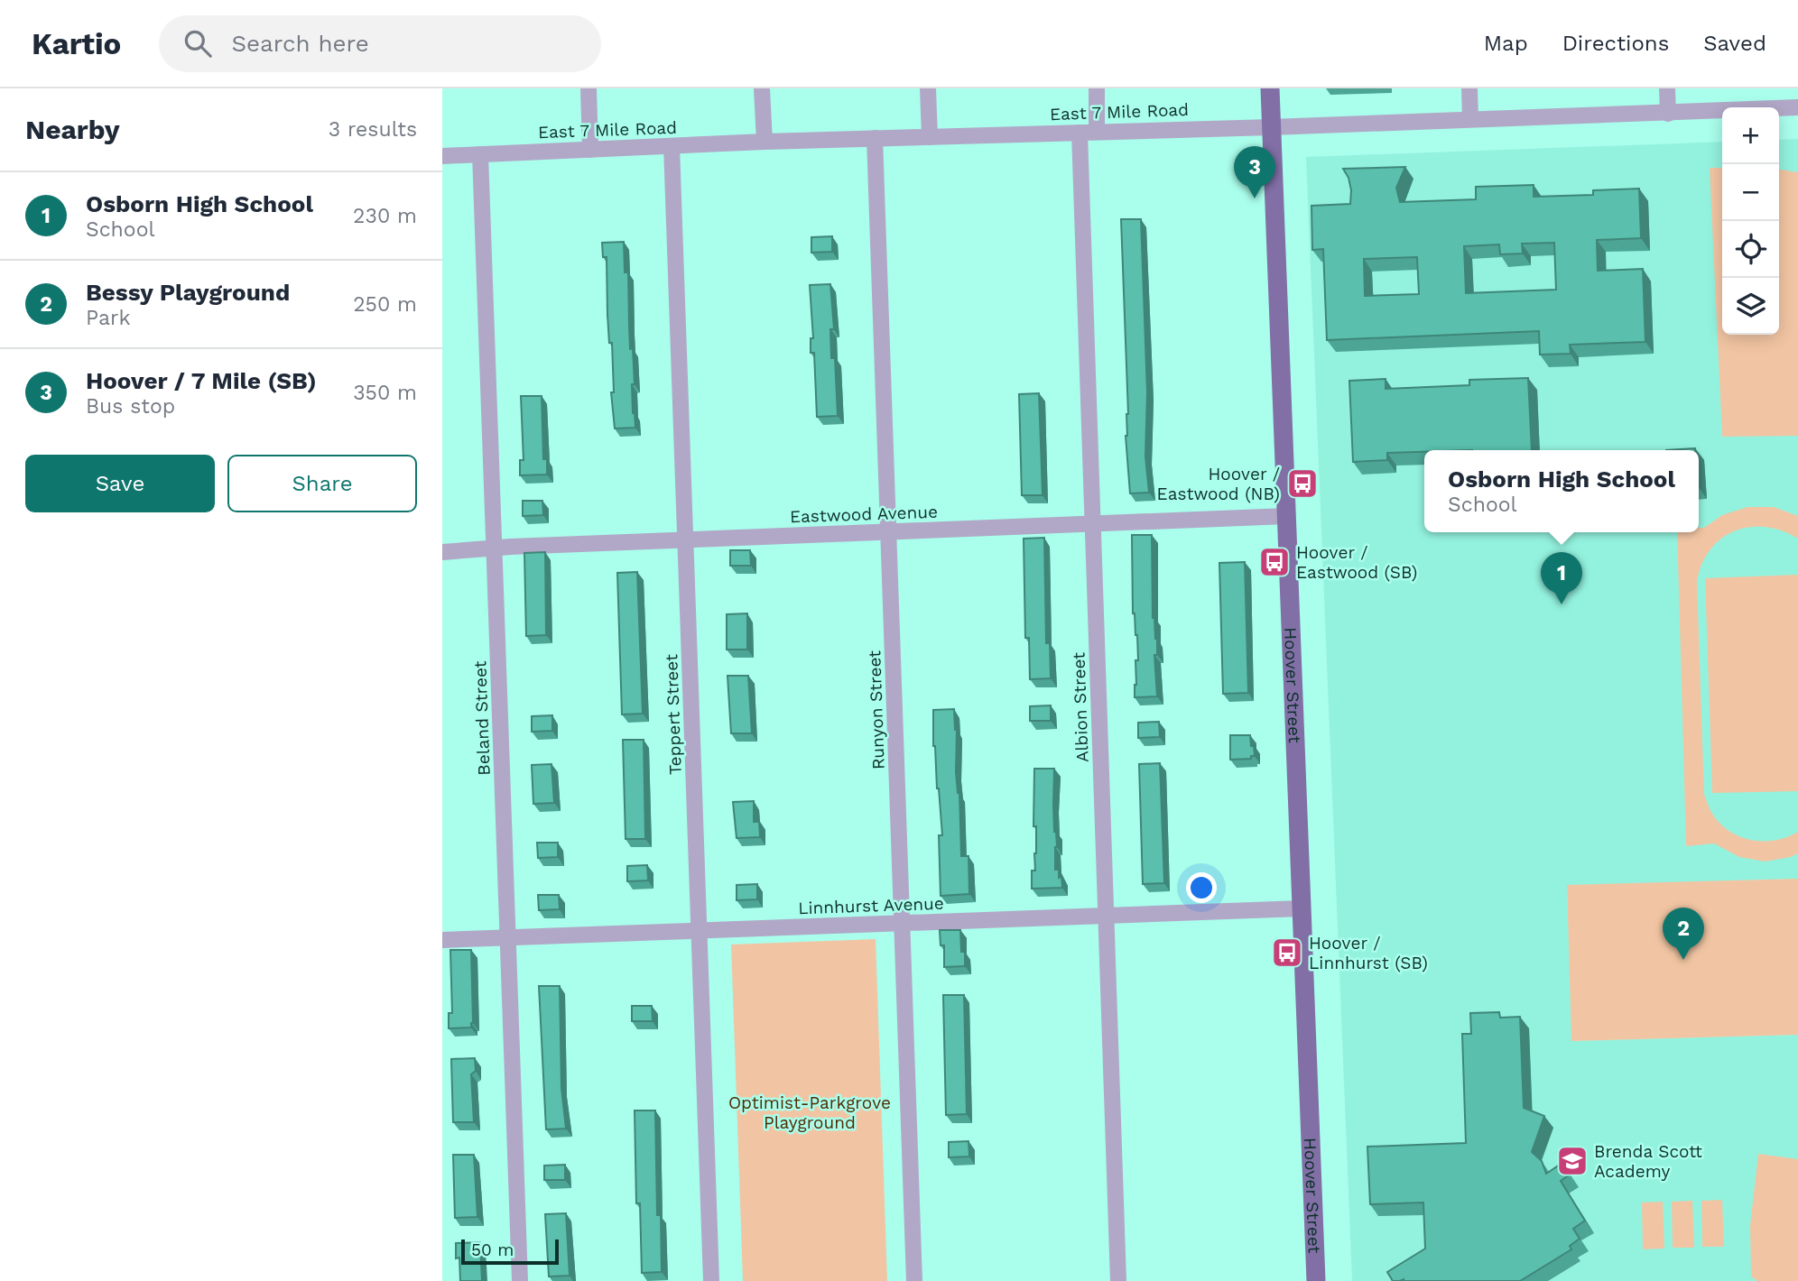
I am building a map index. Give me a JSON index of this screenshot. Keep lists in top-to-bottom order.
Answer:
{
  "streets": {
    "main road": ["Hoover Street"],
    "street": [
      "East 7 Mile Road",
      "Eastwood Avenue",
      "Albion Street",
      "Runyon Street",
      "Teppert Street",
      "Beland Street",
      "Linnhurst Avenue"
    ]
  },
  "crossings": [
    ["East 7 Mile Road", "Hoover Street"],
    ["East 7 Mile Road", "Albion Street"],
    ["East 7 Mile Road", "Runyon Street"],
    ["East 7 Mile Road", "Teppert Street"],
    ["East 7 Mile Road", "Beland Street"],
    ["Eastwood Avenue", "Hoover Street"],
    ["Eastwood Avenue", "Albion Street"],
    ["Eastwood Avenue", "Runyon Street"],
    ["Eastwood Avenue", "Teppert Street"],
    ["Eastwood Avenue", "Beland Street"],
    ["Hoover Street", "Linnhurst Avenue"],
    ["Albion Street", "Linnhurst Avenue"],
    ["Runyon Street", "Linnhurst Avenue"],
    ["Teppert Street", "Linnhurst Avenue"],
    ["Beland Street", "Linnhurst Avenue"]
  ],
  "parks": ["Optimist-Parkgrove Playground"],
  "places": {
    "bus stop": ["Hoover / Eastwood (NB)", "Hoover / Eastwood (SB)", "Hoover / Linnhurst (SB)"],
    "school or university": ["Brenda Scott Academy"]
  },
  "scale_bar": "50 m",
  "page": {
    "header": "Kartio",
    "search": "Search here",
    "nav": ["Map", "Directions", "Saved"],
    "heading": ["Nearby", "3 results"],
    "map_buttons": ["+", "−"],
    "pins": ["3", "1", "2"],
    "list": [
      {
        "mark": "1",
        "name": "Osborn High School",
        "note": "School",
        "value": "230 m"
      },
      {
        "mark": "2",
        "name": "Bessy Playground",
        "note": "Park",
        "value": "250 m"
      },
      {
        "mark": "3",
        "name": "Hoover / 7 Mile (SB)",
        "note": "Bus stop",
        "value": "350 m"
      }
    ],
    "buttons": ["Save", "Share"],
    "popup": ["Osborn High School", "School"],
    "scale": "50 m"
  }
}
